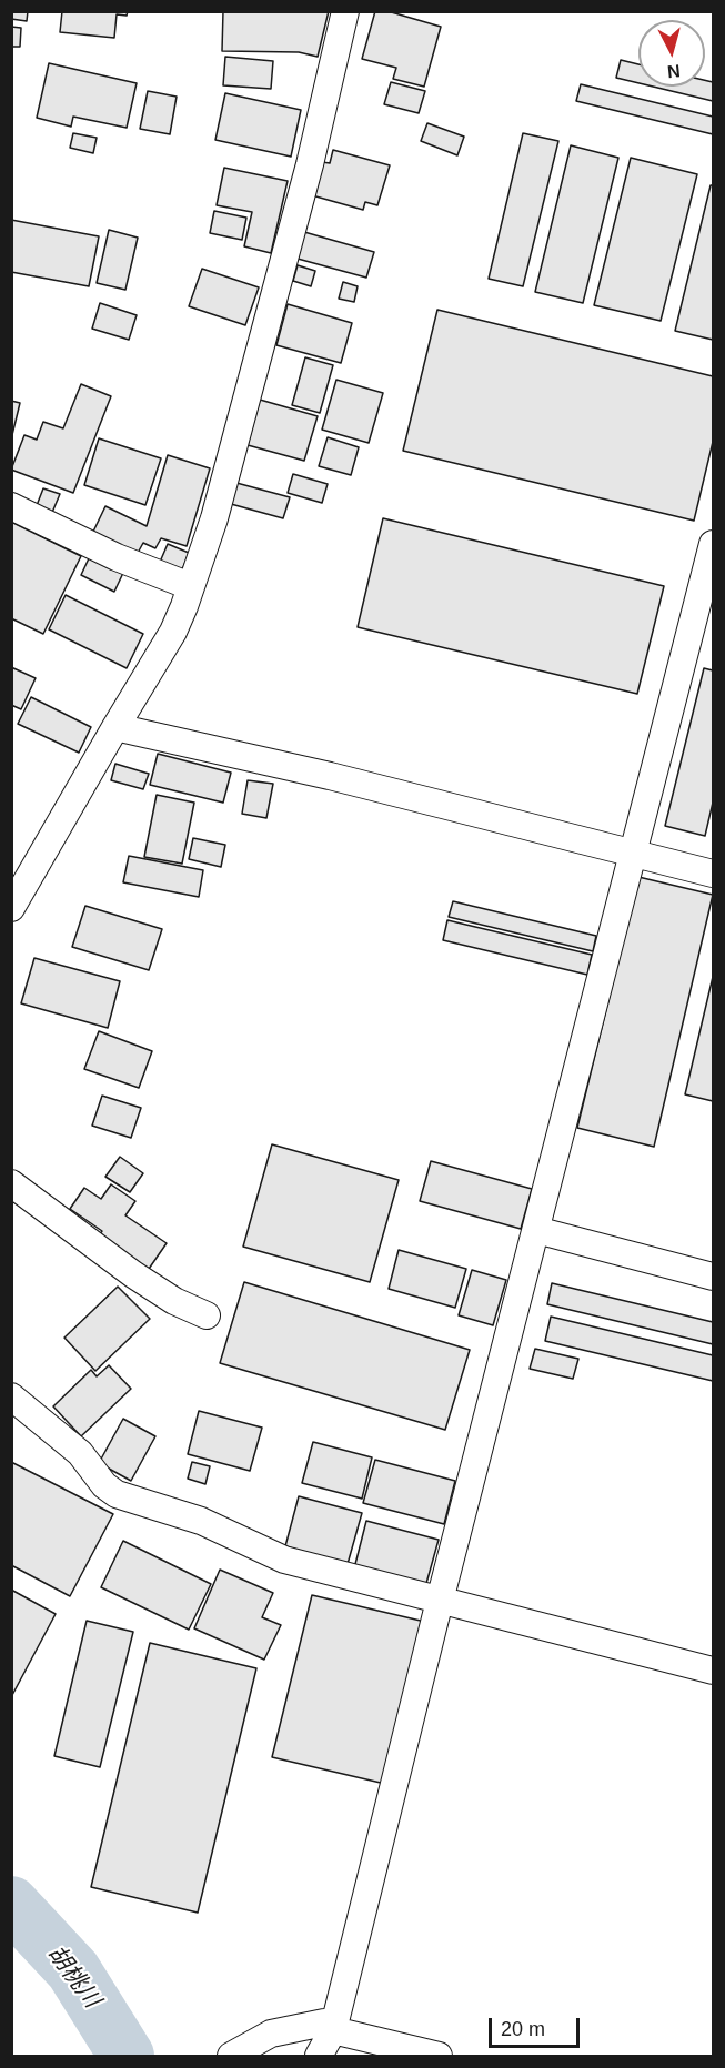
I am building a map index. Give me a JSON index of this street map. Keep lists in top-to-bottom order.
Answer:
{
  "water": ["胡桃川"],
  "scale_bar": "20 m",
  "north": "bottom"
}
